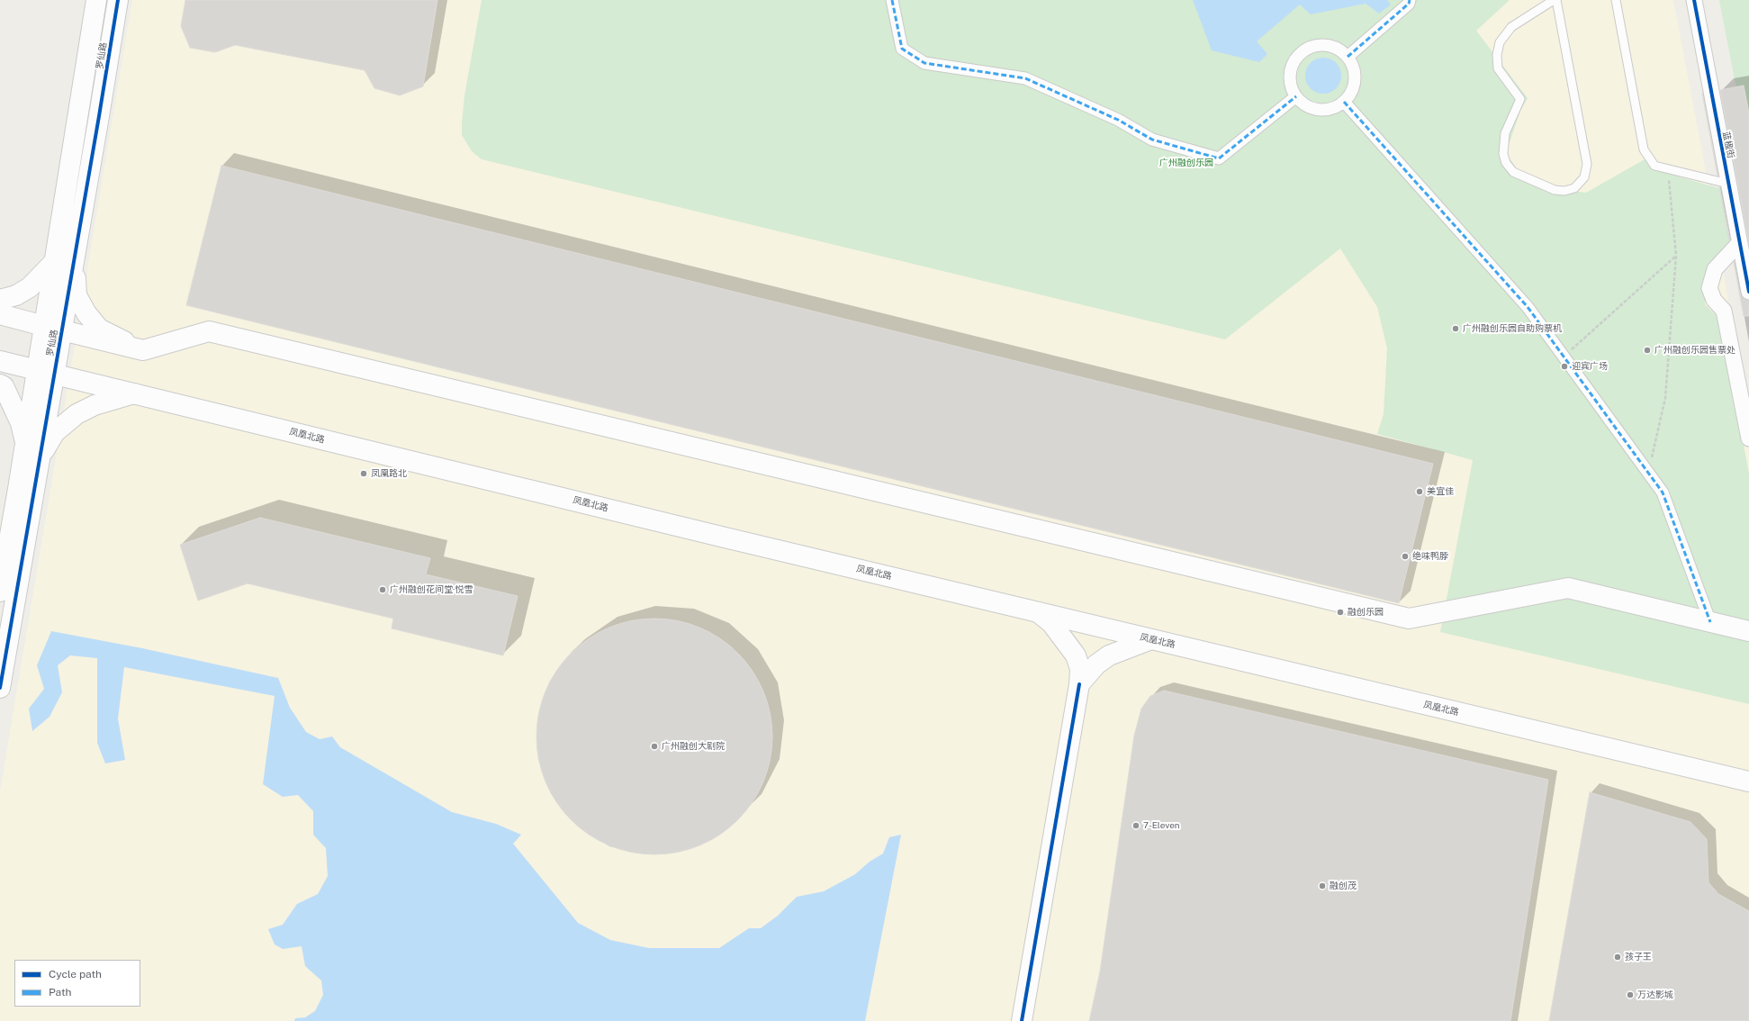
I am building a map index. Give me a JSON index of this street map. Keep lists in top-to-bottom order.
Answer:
{
  "streets": {
    "main road": ["罗仙路", "凤凰北路"],
    "street": ["蓝楹街"]
  },
  "crossings": [
    ["罗仙路", "凤凰北路"]
  ],
  "parks": ["广州融创乐园"],
  "places": [
    "广州融创乐园自助购票机",
    "广州融创乐园售票处",
    "迎宾广场",
    "凤凰路北",
    "美宜佳",
    "绝味鸭脖",
    "广州融创花间堂·悦雪",
    "融创乐园",
    "广州融创大剧院",
    "7-Eleven",
    "融创茂",
    "孩子王",
    "万达影城"
  ],
  "legend": ["Cycle path", "Path"]
}
